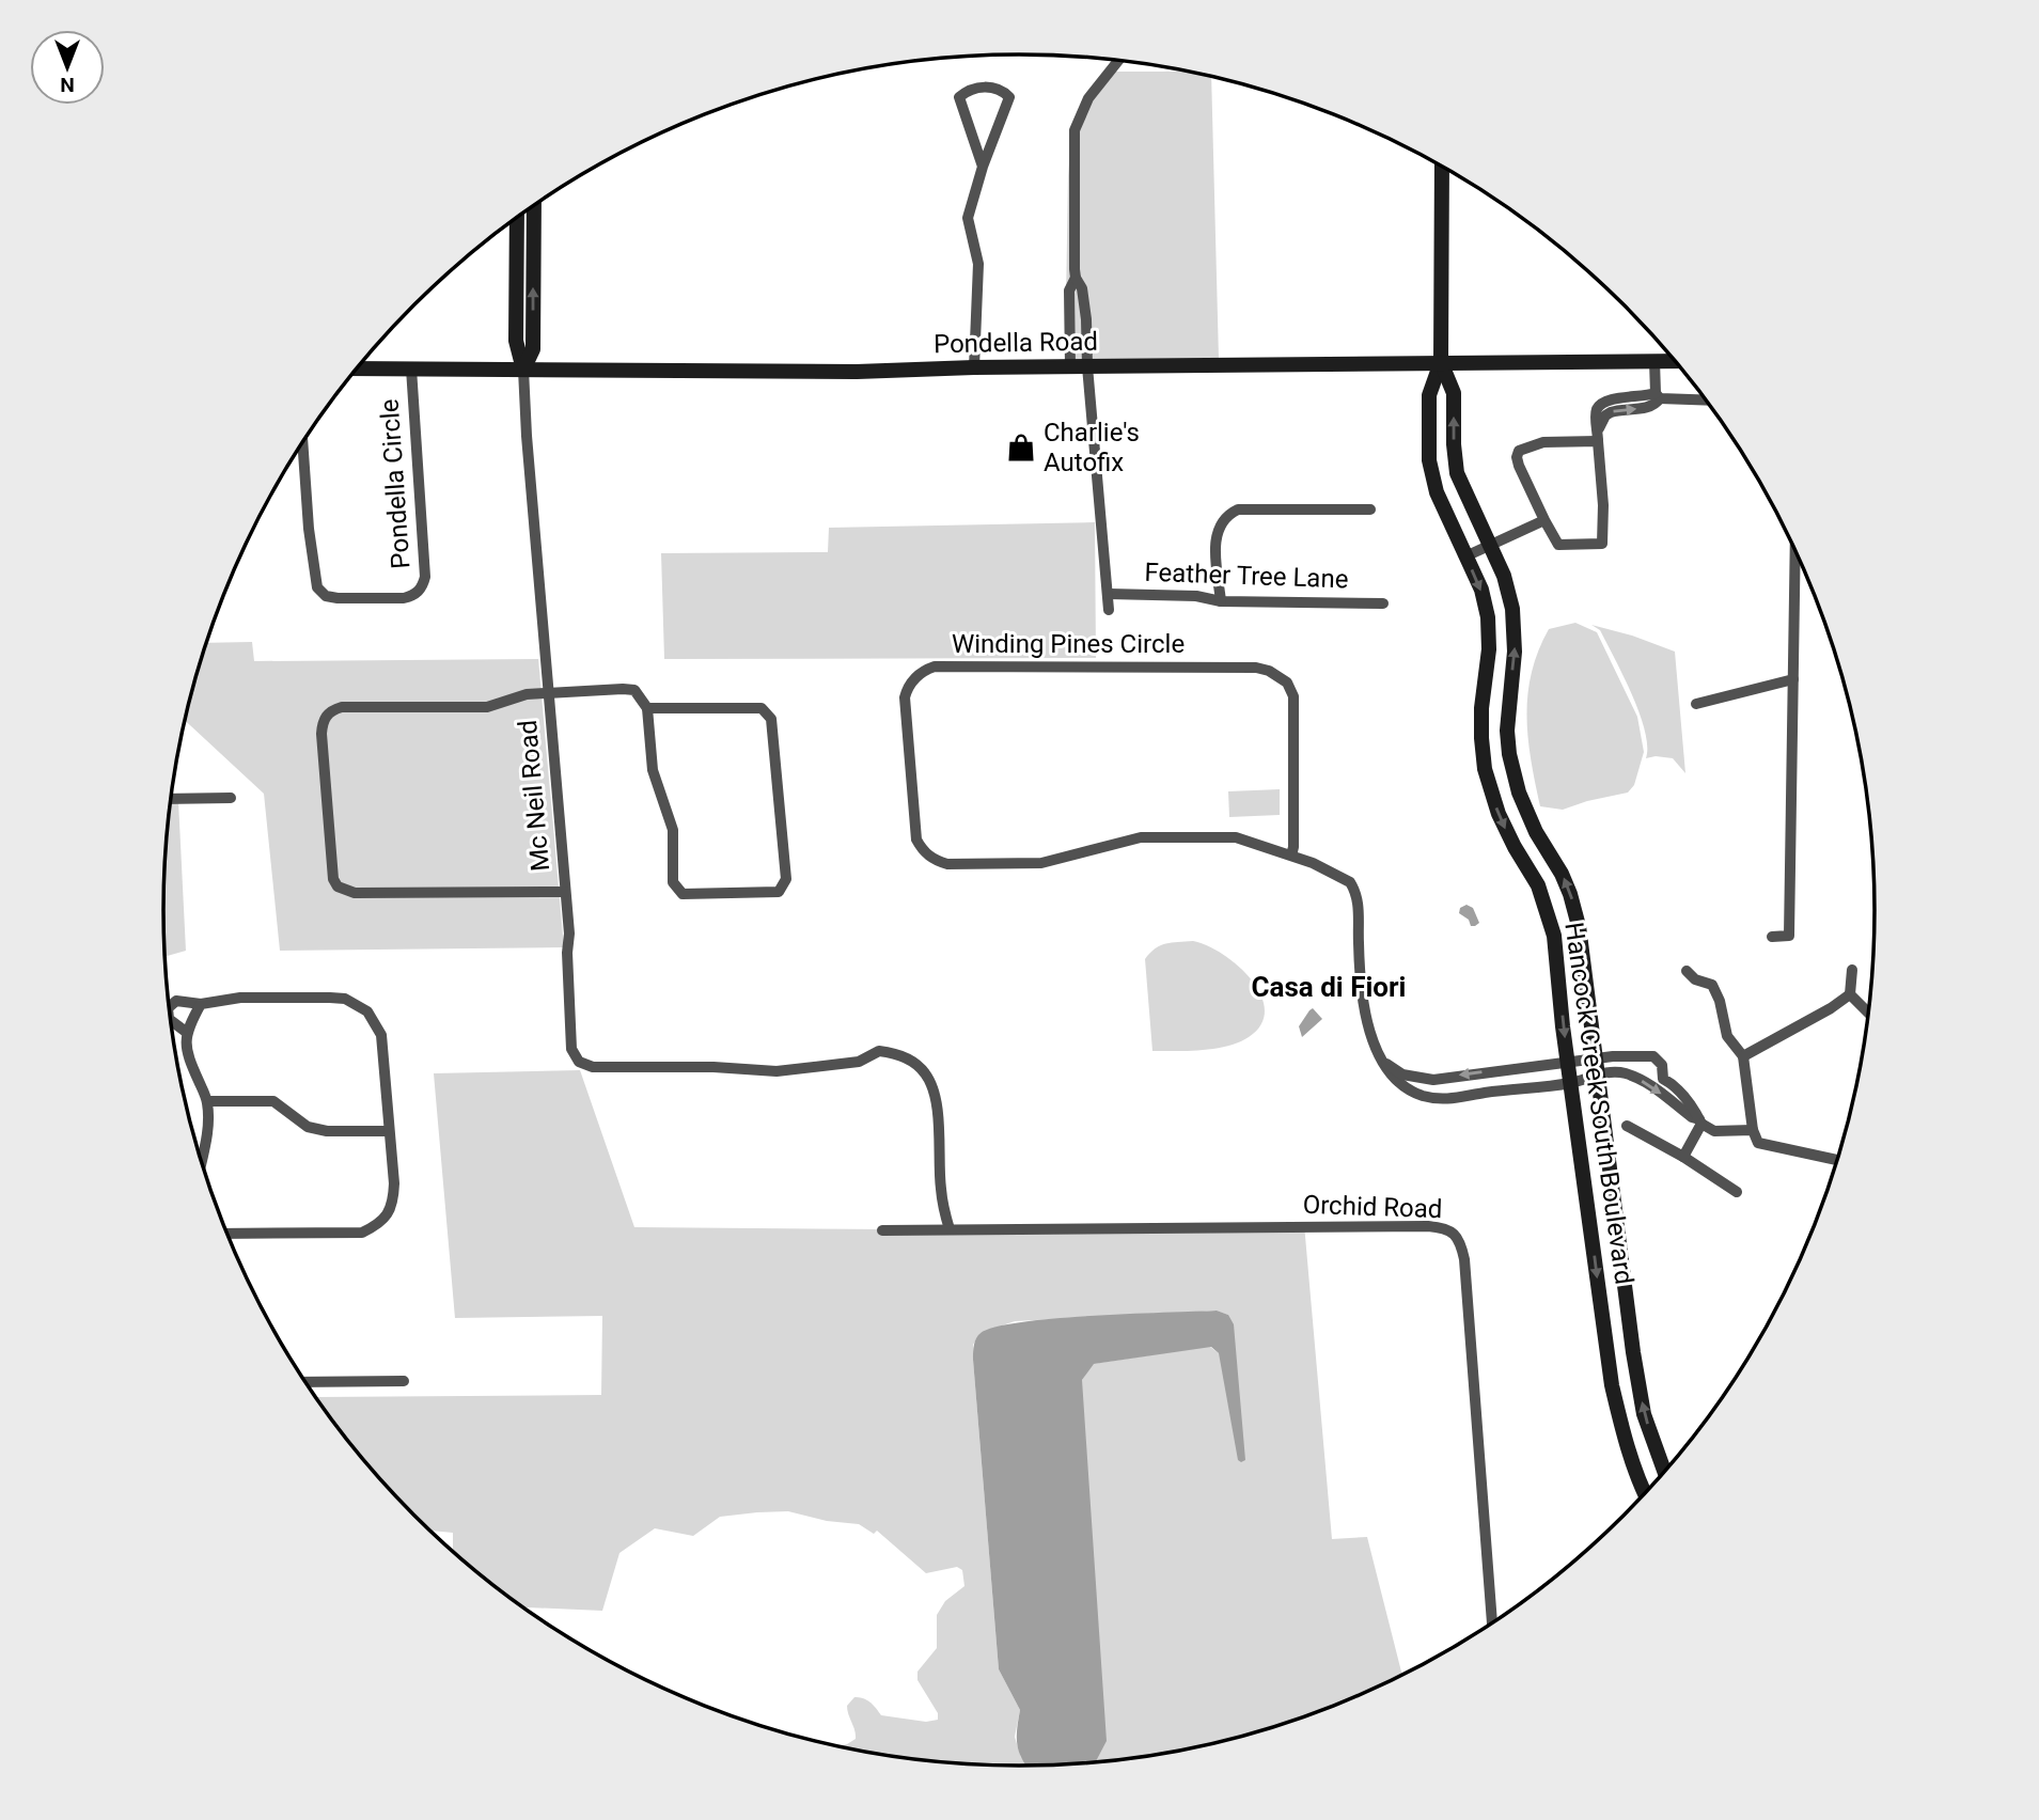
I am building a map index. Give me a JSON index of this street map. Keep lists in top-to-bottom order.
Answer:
{
  "streets": {
    "street": [
      "Pondella Road",
      "Pondella Circle",
      "Feather Tree Lane",
      "Winding Pines Circle",
      "Mc Neil Road",
      "Hancock Creek South Boulevard",
      "Orchid Road"
    ]
  },
  "crossings": [
    ["Pondella Road", "Pondella Circle"],
    ["Pondella Road", "Mc Neil Road"],
    ["Pondella Road", "Hancock Creek South Boulevard"],
    ["Winding Pines Circle", "Hancock Creek South Boulevard"],
    ["Mc Neil Road", "Orchid Road"]
  ],
  "districts": ["Casa di Fiori"],
  "places": {
    "shop": ["Charlie's Autofix"]
  },
  "north": "bottom"
}
